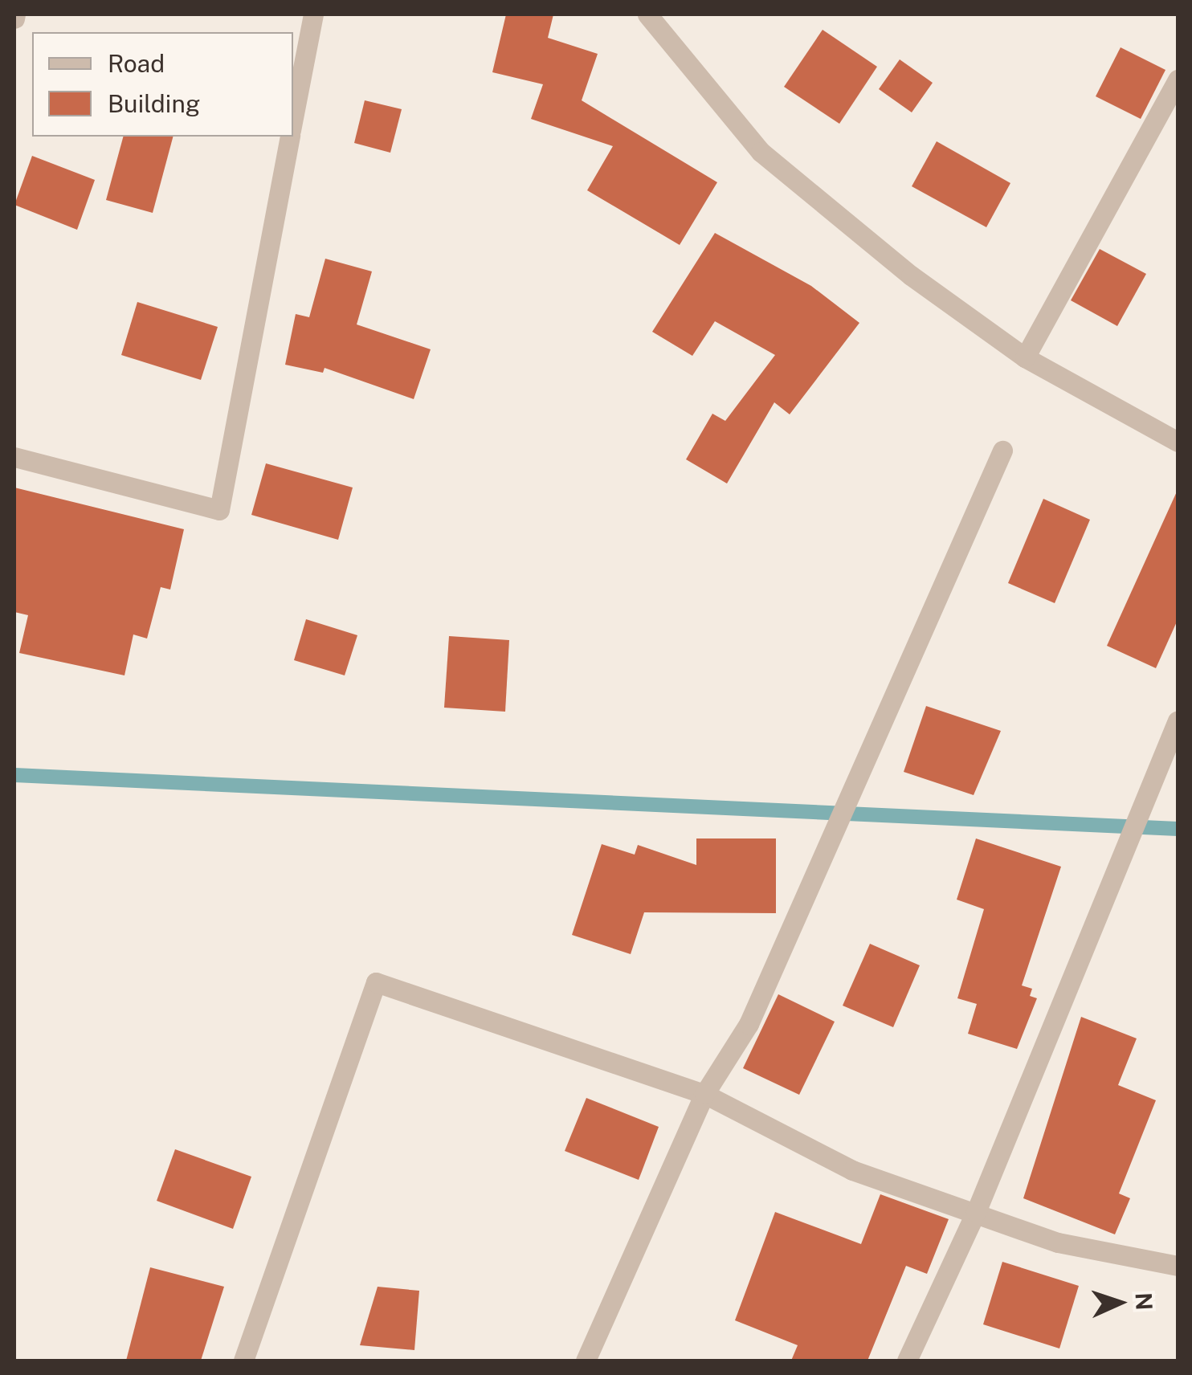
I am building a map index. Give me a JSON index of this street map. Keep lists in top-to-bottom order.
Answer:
{
  "legend": ["Road", "Building"],
  "north": "right"
}
